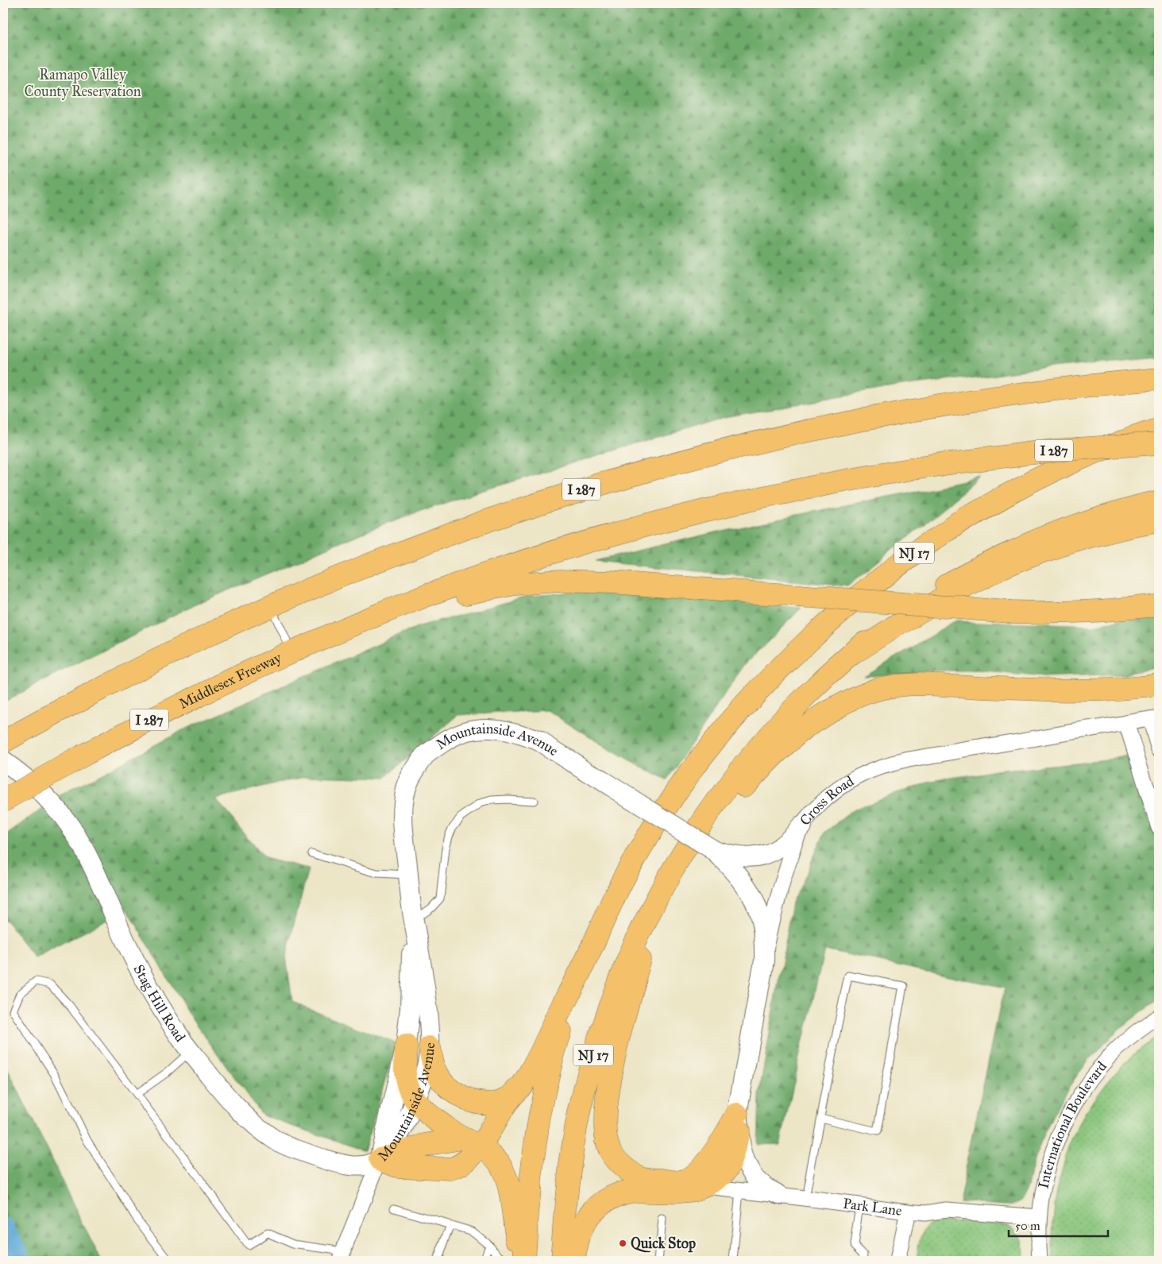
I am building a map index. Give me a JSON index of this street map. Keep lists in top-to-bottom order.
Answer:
{
  "streets": {
    "highway": ["I 287", "NJ 17", "Middlesex Freeway"],
    "street": [
      "Mountainside Avenue",
      "Cross Road",
      "Stag Hill Road",
      "International Boulevard",
      "Park Lane"
    ]
  },
  "crossings": [
    ["I 287", "Middlesex Freeway"],
    ["Mountainside Avenue", "Cross Road"],
    ["Mountainside Avenue", "Stag Hill Road"],
    ["International Boulevard", "Park Lane"]
  ],
  "parks": ["Ramapo Valley County Reservation"],
  "places": ["Quick Stop"],
  "scale_bar": "50 m"
}
